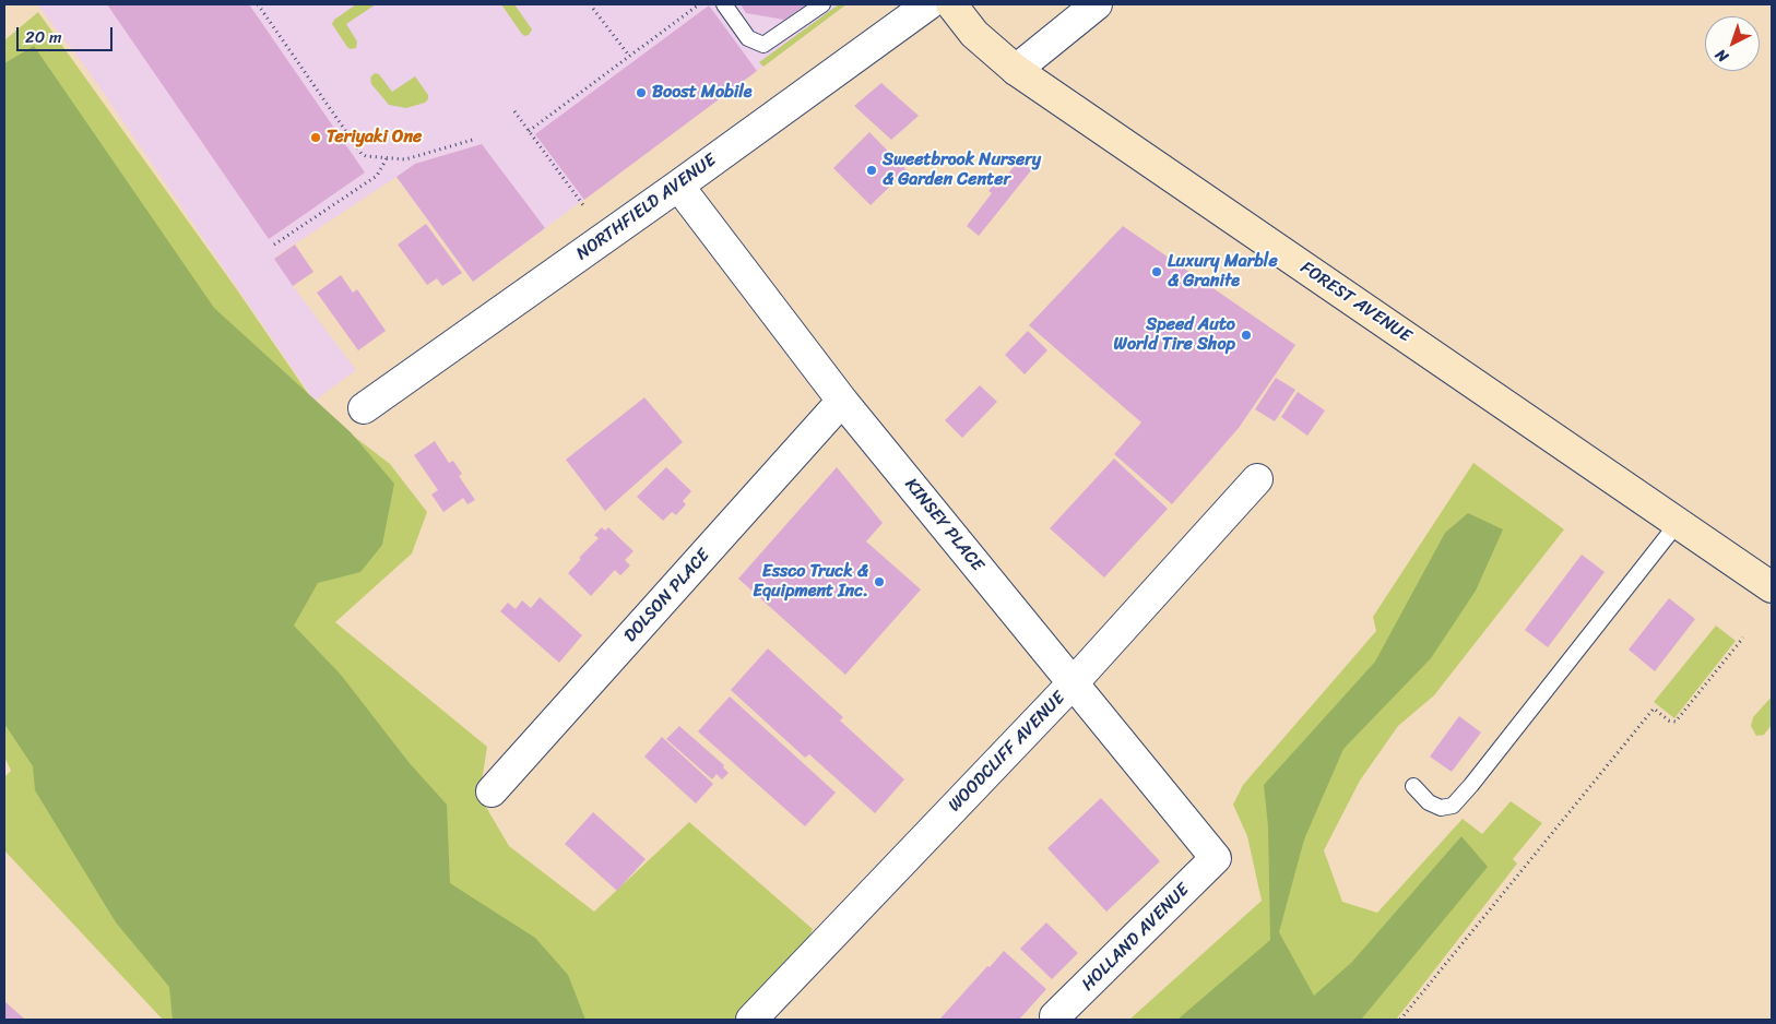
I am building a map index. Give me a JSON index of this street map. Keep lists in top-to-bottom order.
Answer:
{
  "streets": {
    "main road": ["FOREST AVENUE"],
    "street": [
      "NORTHFIELD AVENUE",
      "KINSEY PLACE",
      "DOLSON PLACE",
      "WOODCLIFF AVENUE",
      "HOLLAND AVENUE"
    ]
  },
  "crossings": [
    ["NORTHFIELD AVENUE", "KINSEY PLACE"],
    ["KINSEY PLACE", "DOLSON PLACE"],
    ["KINSEY PLACE", "WOODCLIFF AVENUE"],
    ["KINSEY PLACE", "HOLLAND AVENUE"]
  ],
  "places": [
    "Boost Mobile",
    "Teriyaki One",
    "Sweetbrook Nursery & Garden Center",
    "Luxury Marble & Granite",
    "Speed Auto World Tire Shop",
    "Essco Truck & Equipment Inc."
  ],
  "scale_bar": "20 m",
  "north": "bottom left"
}
